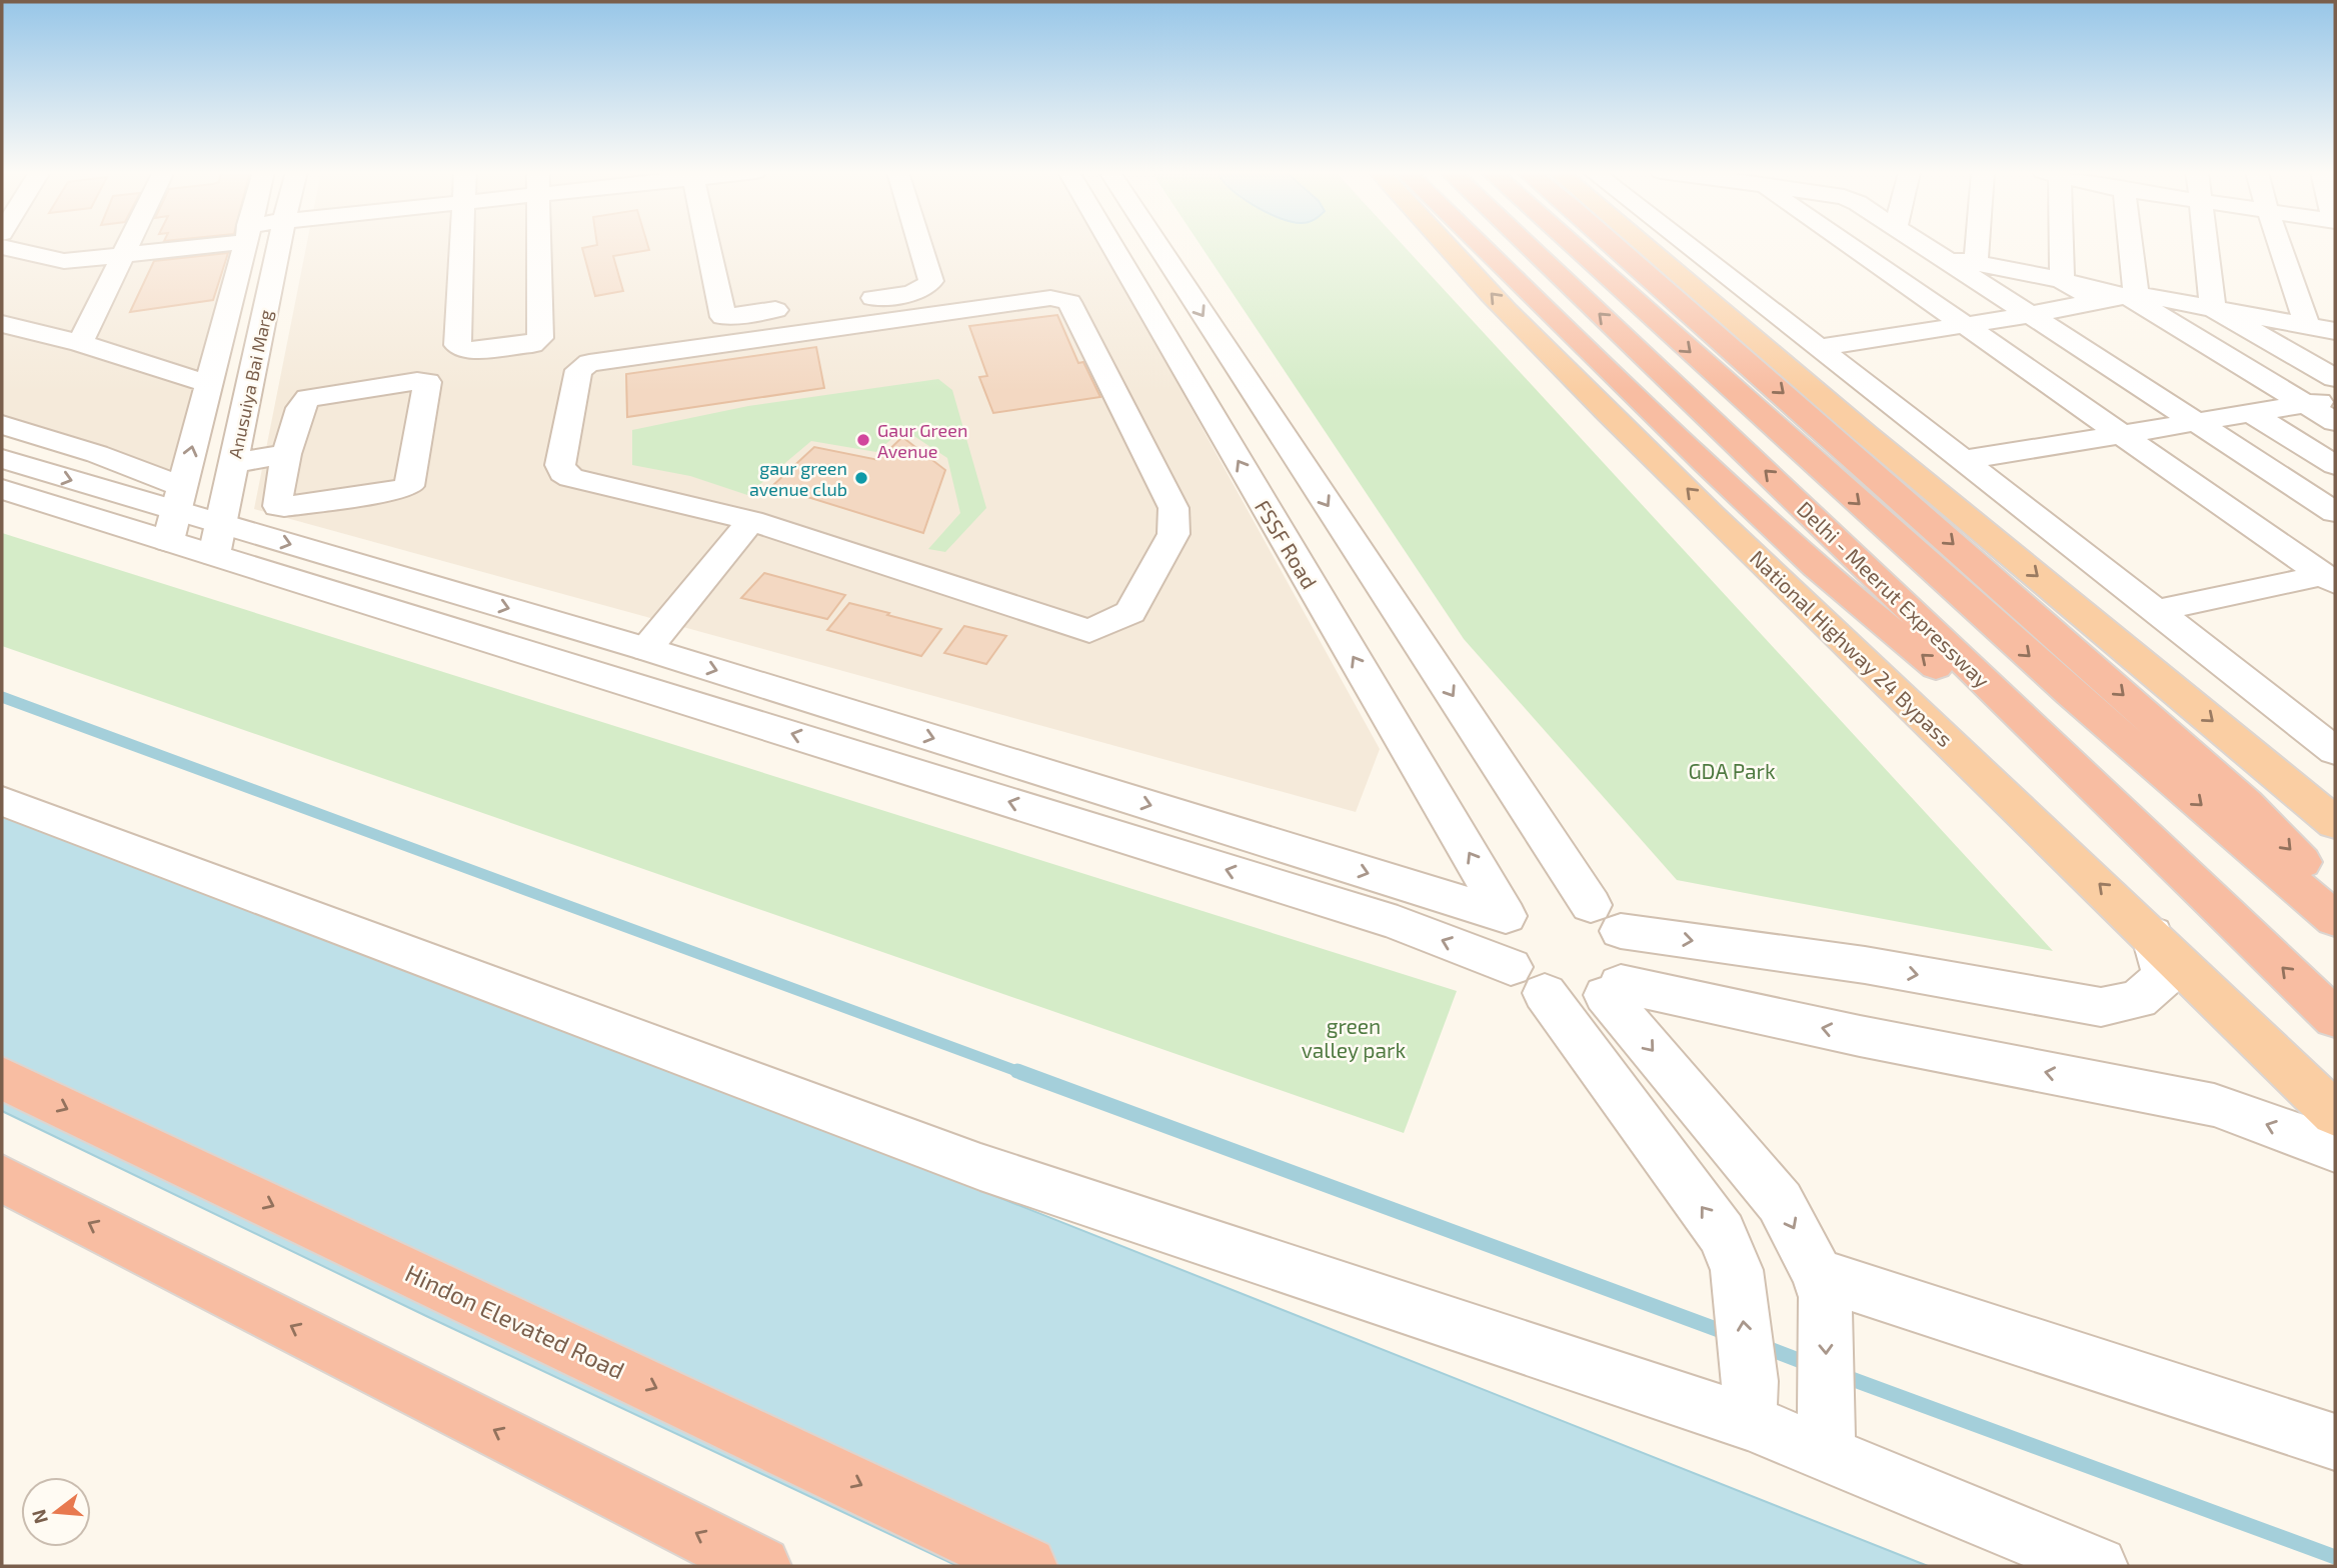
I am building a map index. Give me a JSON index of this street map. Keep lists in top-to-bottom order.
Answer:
{
  "streets": {
    "highway": ["Delhi - Meerut Expressway", "National Highway 24 Bypass", "Hindon Elevated Road"],
    "street": ["Anusuiya Bai Marg", "FSSF Road"]
  },
  "parks": ["GDA Park", "green valley park"],
  "places": ["Gaur Green Avenue", "gaur green avenue club"],
  "north": "left"
}
